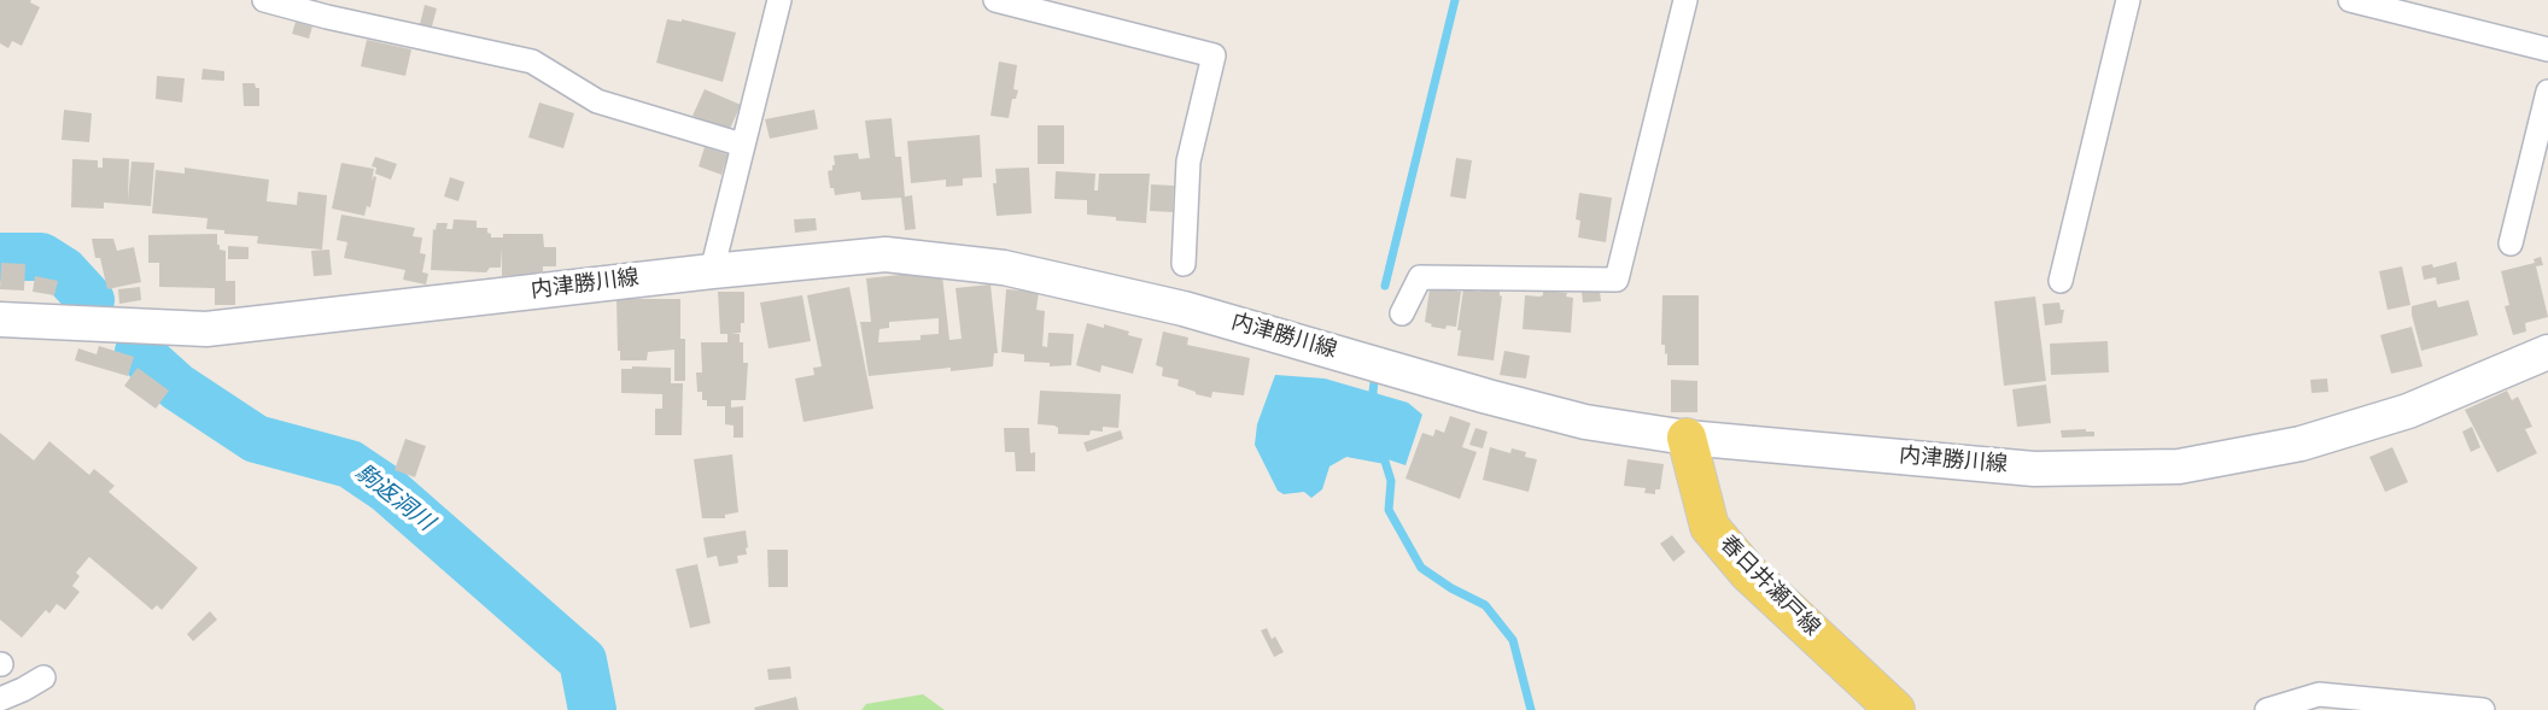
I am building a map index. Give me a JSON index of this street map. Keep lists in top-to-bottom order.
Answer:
{
  "streets": {
    "main road": ["内津勝川線", "春日井瀬戸線"]
  },
  "crossings": [
    ["内津勝川線", "春日井瀬戸線"]
  ],
  "water": ["駒返洞川"]
}
